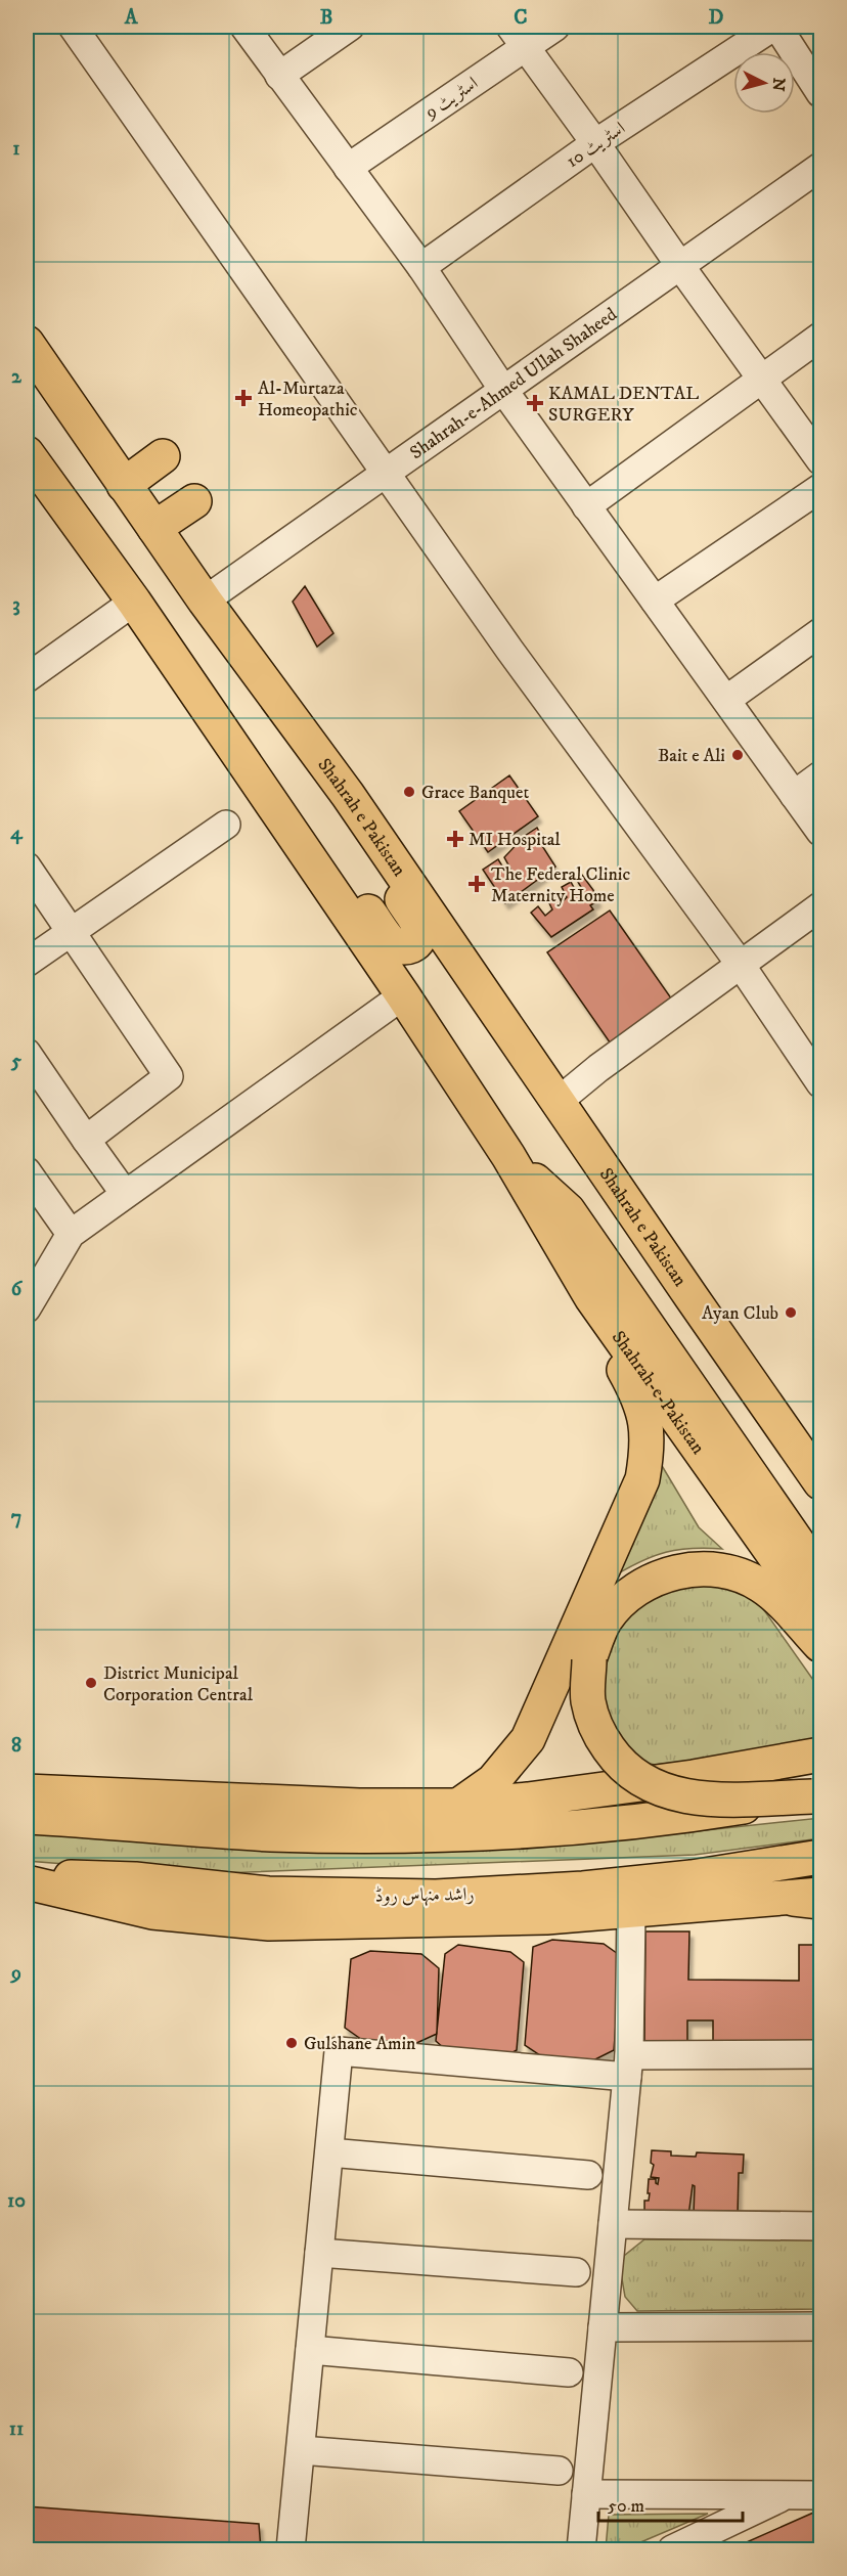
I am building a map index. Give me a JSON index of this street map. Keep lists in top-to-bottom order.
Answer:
{
  "streets": {
    "main road": ["Shahrah e Pakistan", "Shahrah-e-Pakistan", "راشد منہاس روڈ"],
    "street": ["اسٹریٹ 9", "اسٹریٹ 10", "Shahrah-e-Ahmed Ullah Shaheed"]
  },
  "crossings": [
    ["Shahrah-e-Ahmed Ullah Shaheed", "Shahrah e Pakistan"]
  ],
  "places": {
    "health": [
      "Al-Murtaza Homeopathic",
      "KAMAL DENTAL SURGERY",
      "MI Hospital",
      "The Federal Clinic Maternity Home"
    ],
    "other": [
      "Bait e Ali",
      "Grace Banquet",
      "Ayan Club",
      "District Municipal Corporation Central",
      "Gulshane Amin"
    ]
  },
  "scale_bar": "50 m",
  "north": "right",
  "grid": {
    "columns": [
      "A",
      "B",
      "C",
      "D"
    ],
    "rows": [
      "1",
      "2",
      "3",
      "4",
      "5",
      "6",
      "7",
      "8",
      "9",
      "10",
      "11"
    ]
  }
}
